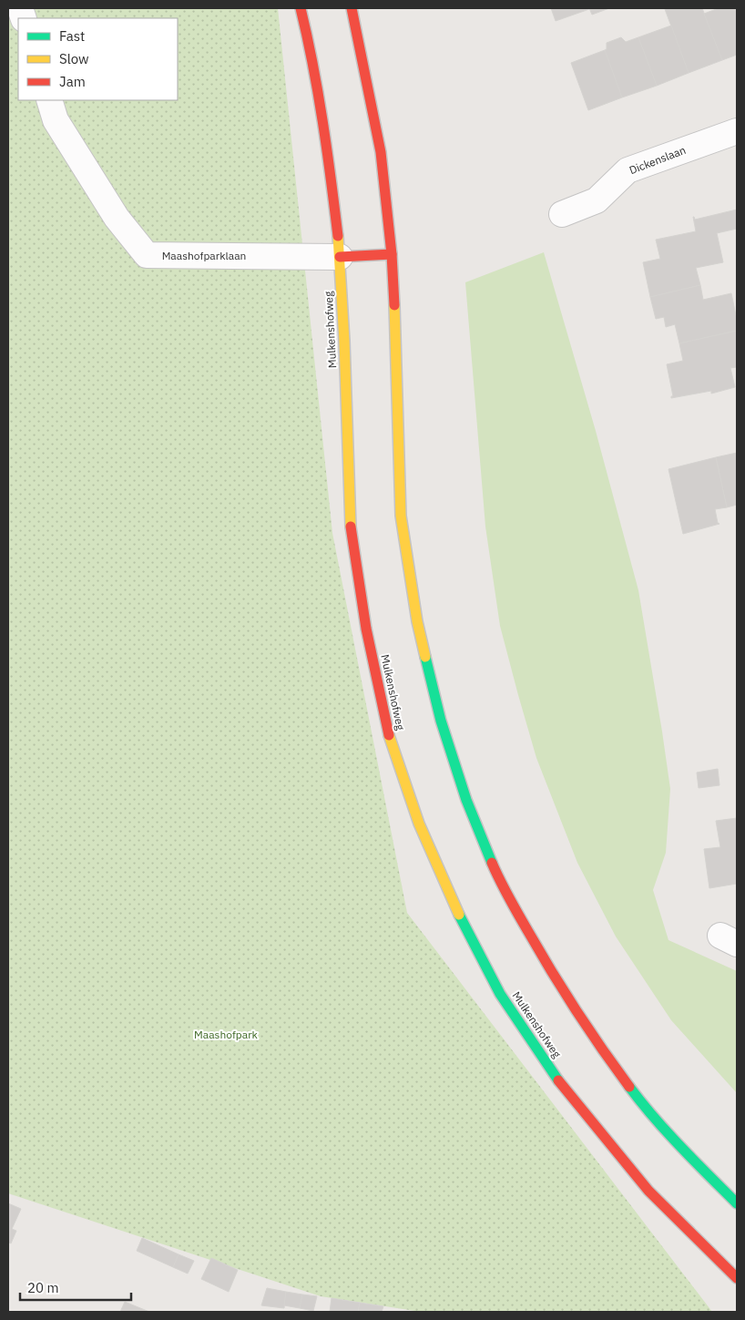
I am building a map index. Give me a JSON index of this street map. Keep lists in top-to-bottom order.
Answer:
{
  "streets": {
    "street": ["Dickenslaan", "Maashofparklaan", "Mulkenshofweg"]
  },
  "crossings": [
    ["Maashofparklaan", "Mulkenshofweg"]
  ],
  "parks": ["Maashofpark"],
  "legend": ["Fast", "Slow", "Jam"],
  "scale_bar": "20 m"
}
